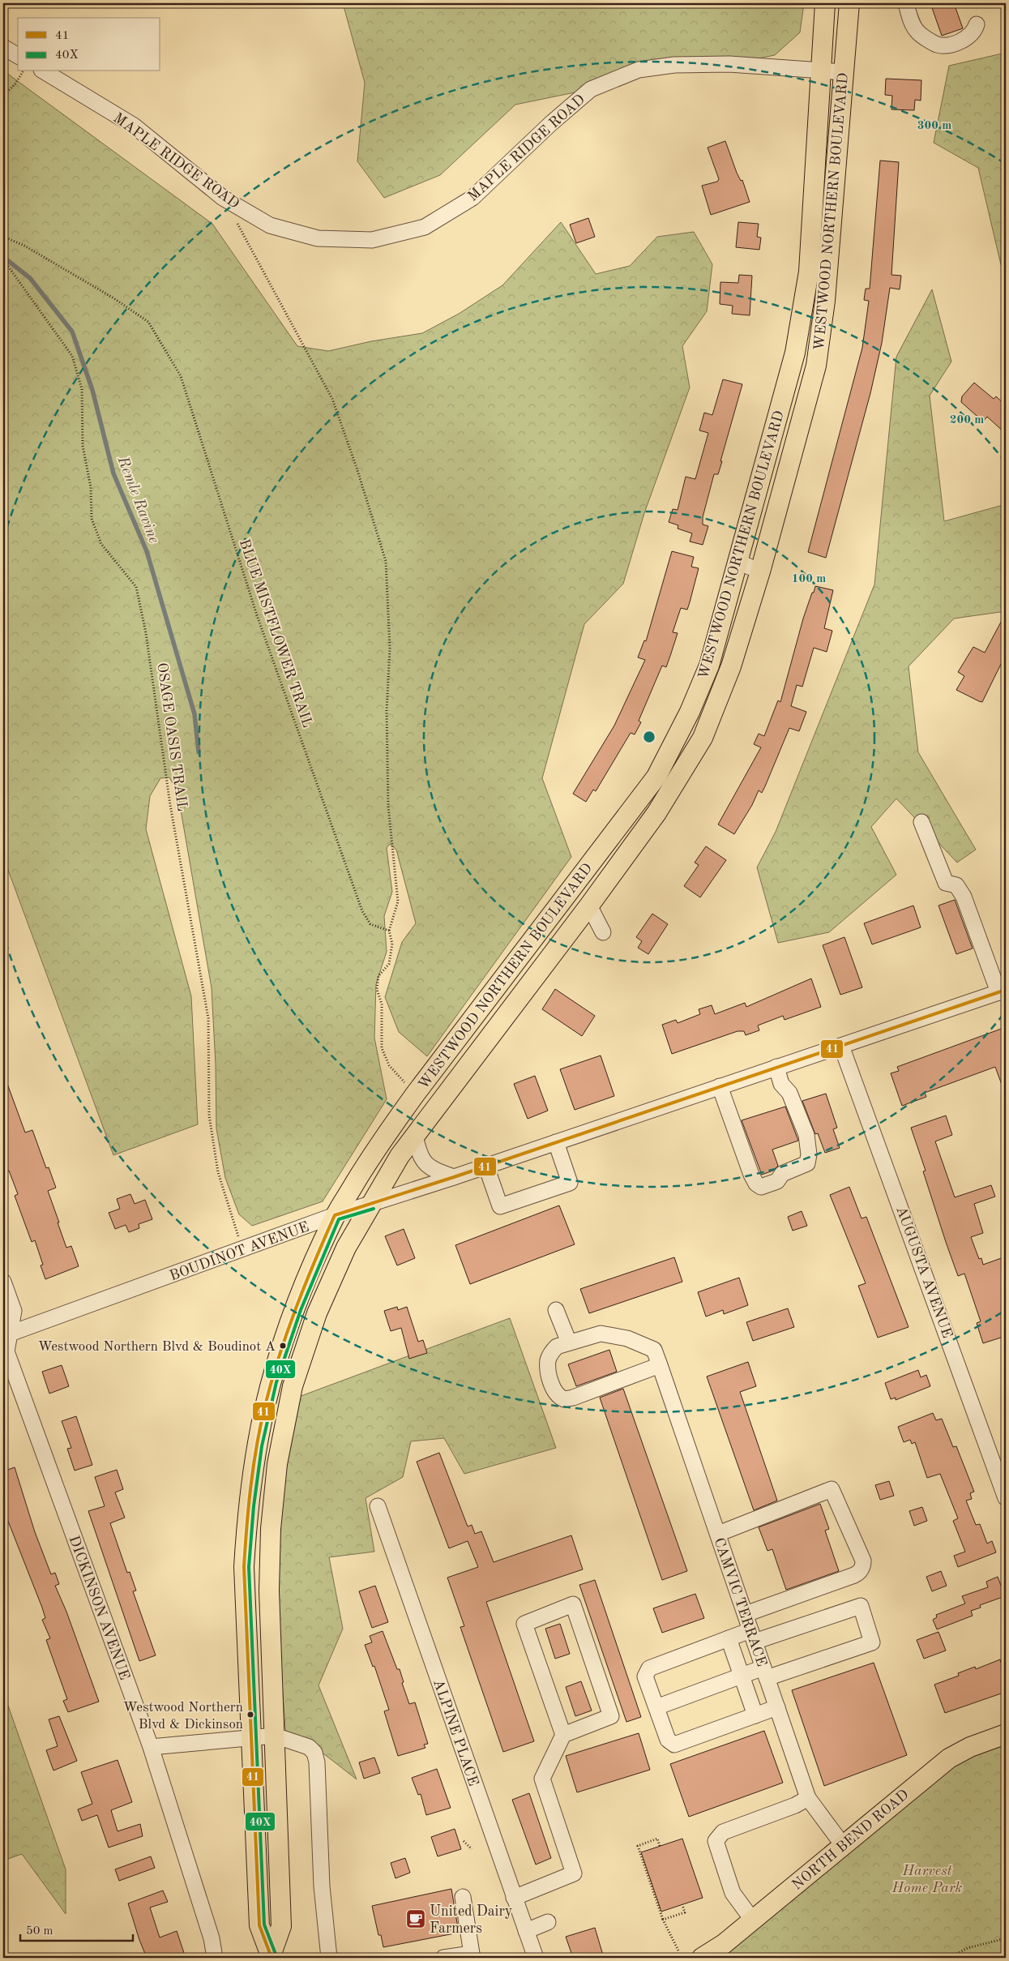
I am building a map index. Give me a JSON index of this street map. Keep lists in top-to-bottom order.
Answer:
{
  "streets": {
    "main road": ["WESTWOOD NORTHERN BOULEVARD", "NORTH BEND ROAD"],
    "street": [
      "MAPLE RIDGE ROAD",
      "BOUDINOT AVENUE",
      "AUGUSTA AVENUE",
      "CAMVIC TERRACE",
      "DICKINSON AVENUE",
      "ALPINE PLACE"
    ],
    "path": ["BLUE MISTFLOWER TRAIL", "OSAGE OASIS TRAIL"]
  },
  "crossings": [
    ["MAPLE RIDGE ROAD", "WESTWOOD NORTHERN BOULEVARD"],
    ["WESTWOOD NORTHERN BOULEVARD", "BOUDINOT AVENUE"],
    ["OSAGE OASIS TRAIL", "BOUDINOT AVENUE"],
    ["BOUDINOT AVENUE", "AUGUSTA AVENUE"],
    ["BOUDINOT AVENUE", "DICKINSON AVENUE"],
    ["CAMVIC TERRACE", "NORTH BEND ROAD"]
  ],
  "water": ["Remle Ravine"],
  "parks": ["Harvest Home Park"],
  "places": {
    "other": ["Westwood Northern Blvd & Boudinot A", "Westwood Northern Blvd & Dickinson"],
    "cafe": ["United Dairy Farmers"]
  },
  "lines": ["transit line 41", "transit line 40X"],
  "legend": ["41", "40X"],
  "scale_bar": "50 m",
  "rings": ["300 m", "200 m", "100 m"]
}
